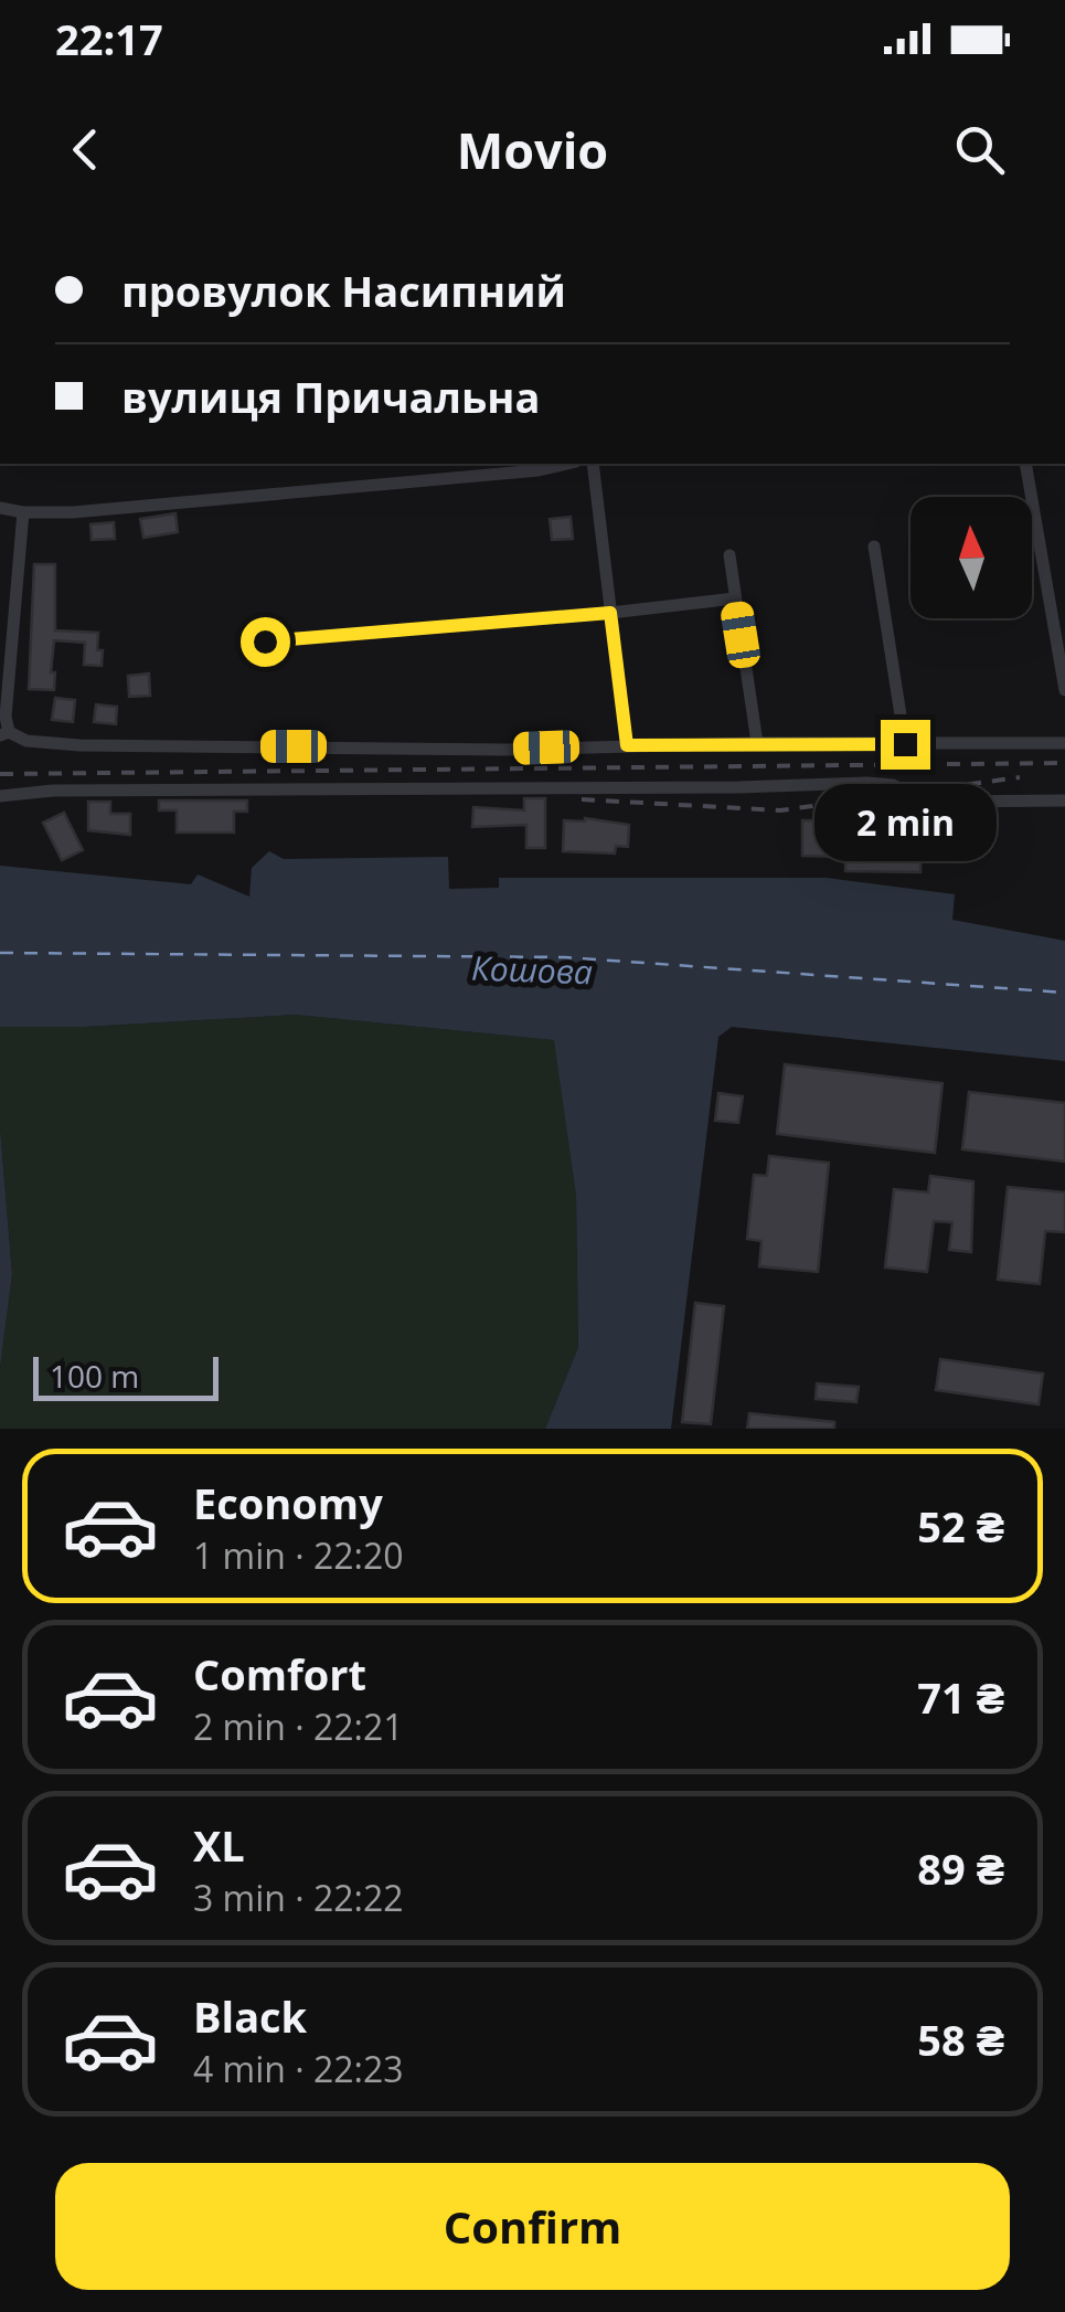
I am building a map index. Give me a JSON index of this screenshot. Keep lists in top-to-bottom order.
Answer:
{
  "water": ["Кошова"],
  "scale_bar": "100 m",
  "north": "top",
  "page": {
    "status": "22:17",
    "header": "Movio",
    "banner": ["провулок Насипний", "вулиця Причальна"],
    "bubble": "2 min",
    "scale": "100 m",
    "list": [
      {
        "name": "Economy",
        "note": "1 min · 22:20",
        "value": "52 ₴"
      },
      {
        "name": "Comfort",
        "note": "2 min · 22:21",
        "value": "71 ₴"
      },
      {
        "name": "XL",
        "note": "3 min · 22:22",
        "value": "89 ₴"
      },
      {
        "name": "Black",
        "note": "4 min · 22:23",
        "value": "58 ₴"
      }
    ],
    "buttons": "Confirm"
  }
}
